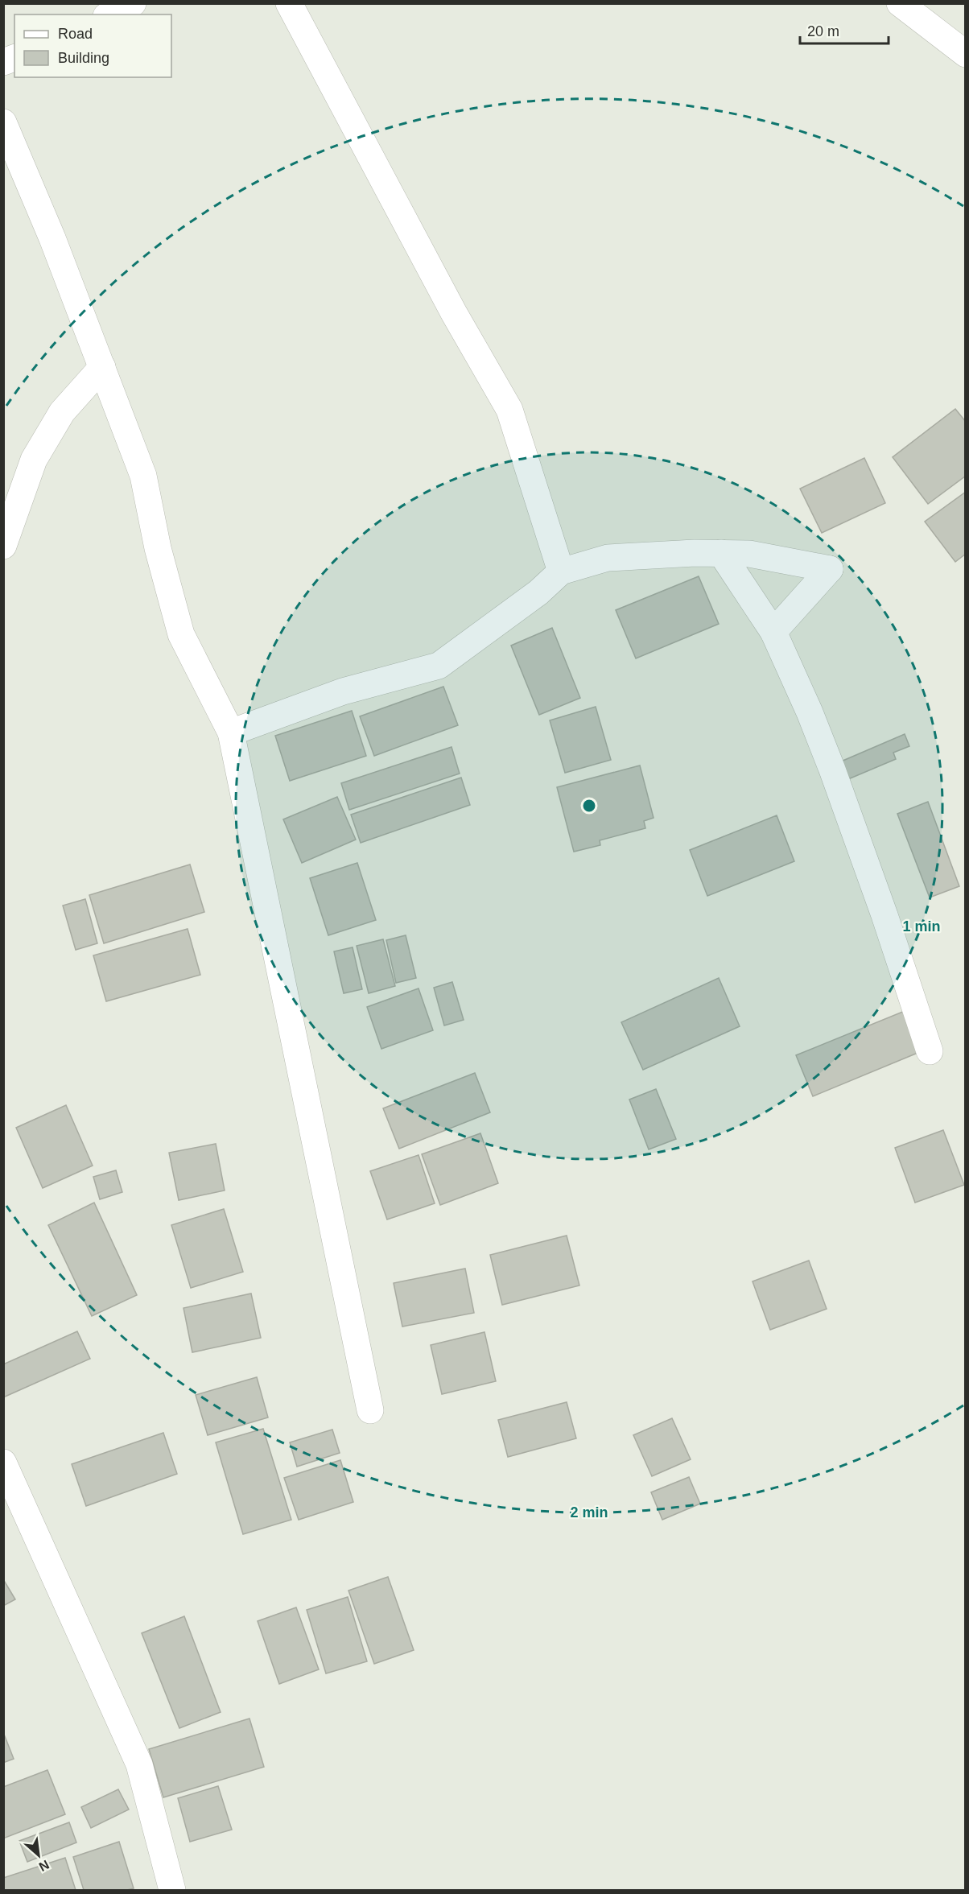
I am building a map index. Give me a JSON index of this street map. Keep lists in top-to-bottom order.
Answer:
{
  "legend": ["Road", "Building"],
  "scale_bar": "20 m",
  "north": "bottom right",
  "rings": ["1 min", "2 min"]
}
